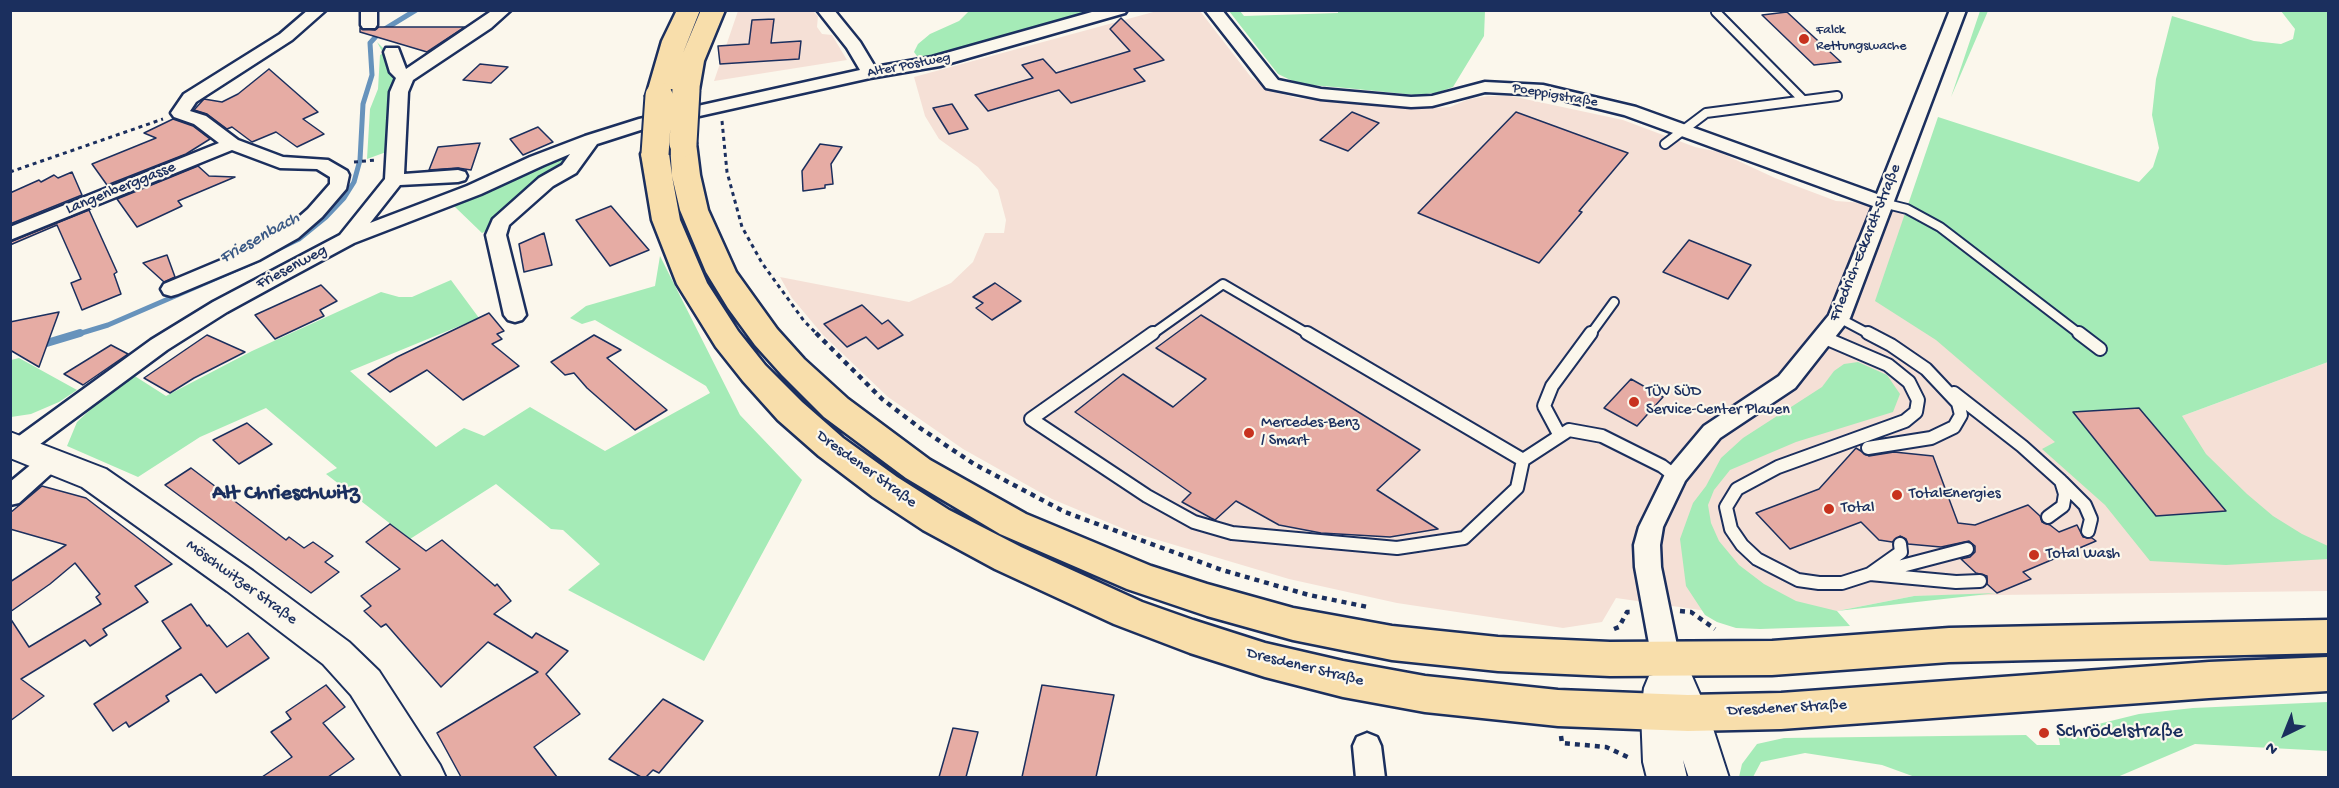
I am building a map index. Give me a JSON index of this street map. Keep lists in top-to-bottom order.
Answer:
{
  "streets": {
    "main road": ["Dresdener Straße", "Möschwitzer Straße"],
    "street": [
      "Alter Postweg",
      "Poeppigstraße",
      "Langenberggasse",
      "Friedrich-Eckardt-Straße",
      "Friesenweg"
    ]
  },
  "crossings": [
    ["Alter Postweg", "Friesenweg"],
    ["Poeppigstraße", "Friedrich-Eckardt-Straße"],
    ["Friesenweg", "Möschwitzer Straße"]
  ],
  "districts": ["Alt Chrieschwitz"],
  "water": ["Friesenbach"],
  "places": [
    "Falck Rettungswache",
    "TÜV SÜD Service-Center Plauen",
    "Mercedes-Benz / Smart",
    "TotalEnergies",
    "Total",
    "Total Wash",
    "Schrödelstraße"
  ],
  "north": "bottom left"
}
